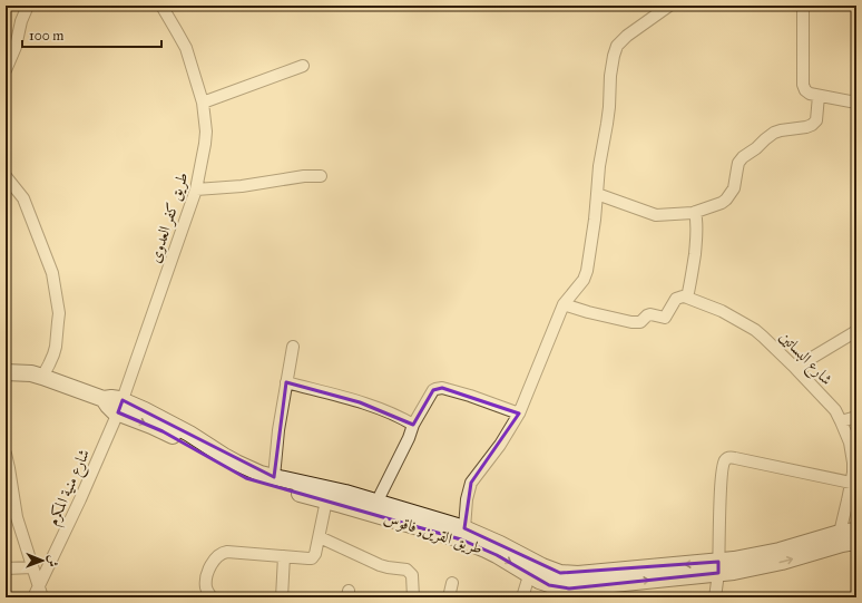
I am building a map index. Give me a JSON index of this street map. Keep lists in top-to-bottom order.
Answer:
{
  "streets": {
    "main road": ["طريق القرين, فاقوس"],
    "street": ["طريق كفر العدوى", "شارع البساتين", "شارع منية المكرم"]
  },
  "crossings": [
    ["طريق كفر العدوى", "شارع منية المكرم"],
    ["طريق كفر العدوى", "طريق القرين, فاقوس"],
    ["شارع البساتين", "طريق القرين, فاقوس"],
    ["شارع منية المكرم", "طريق القرين, فاقوس"]
  ],
  "scale_bar": "100 m",
  "north": "right"
}
